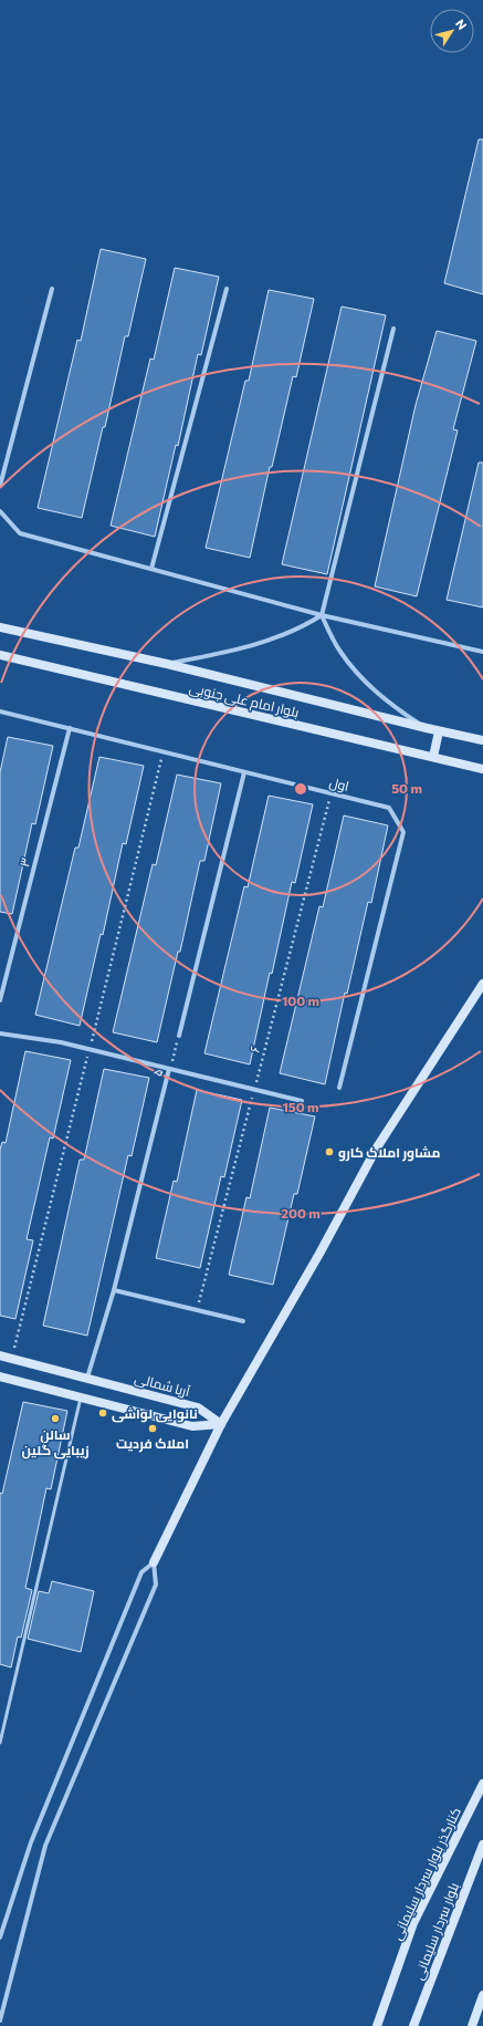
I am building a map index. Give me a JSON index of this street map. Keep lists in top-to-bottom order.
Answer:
{
  "streets": {
    "street": [
      "بلوار امام علی جنوبی",
      "اول",
      "۳",
      "۵",
      "آریا شمالی",
      "کنارگذر بلوار سردار سلیمانی",
      "بلوار سردار سلیمانی"
    ],
    "path": ["۶"]
  },
  "crossings": [
    ["اول", "۳"],
    ["اول", "۶"],
    ["۵", "آریا شمالی"]
  ],
  "places": [
    "مشاور املاک کارو",
    "نانوایی لواشی",
    "سالن زیبایی گلین",
    "املاک فردیت"
  ],
  "north": "top right",
  "rings": [
    "50 m",
    "100 m",
    "150 m",
    "200 m"
  ]
}
